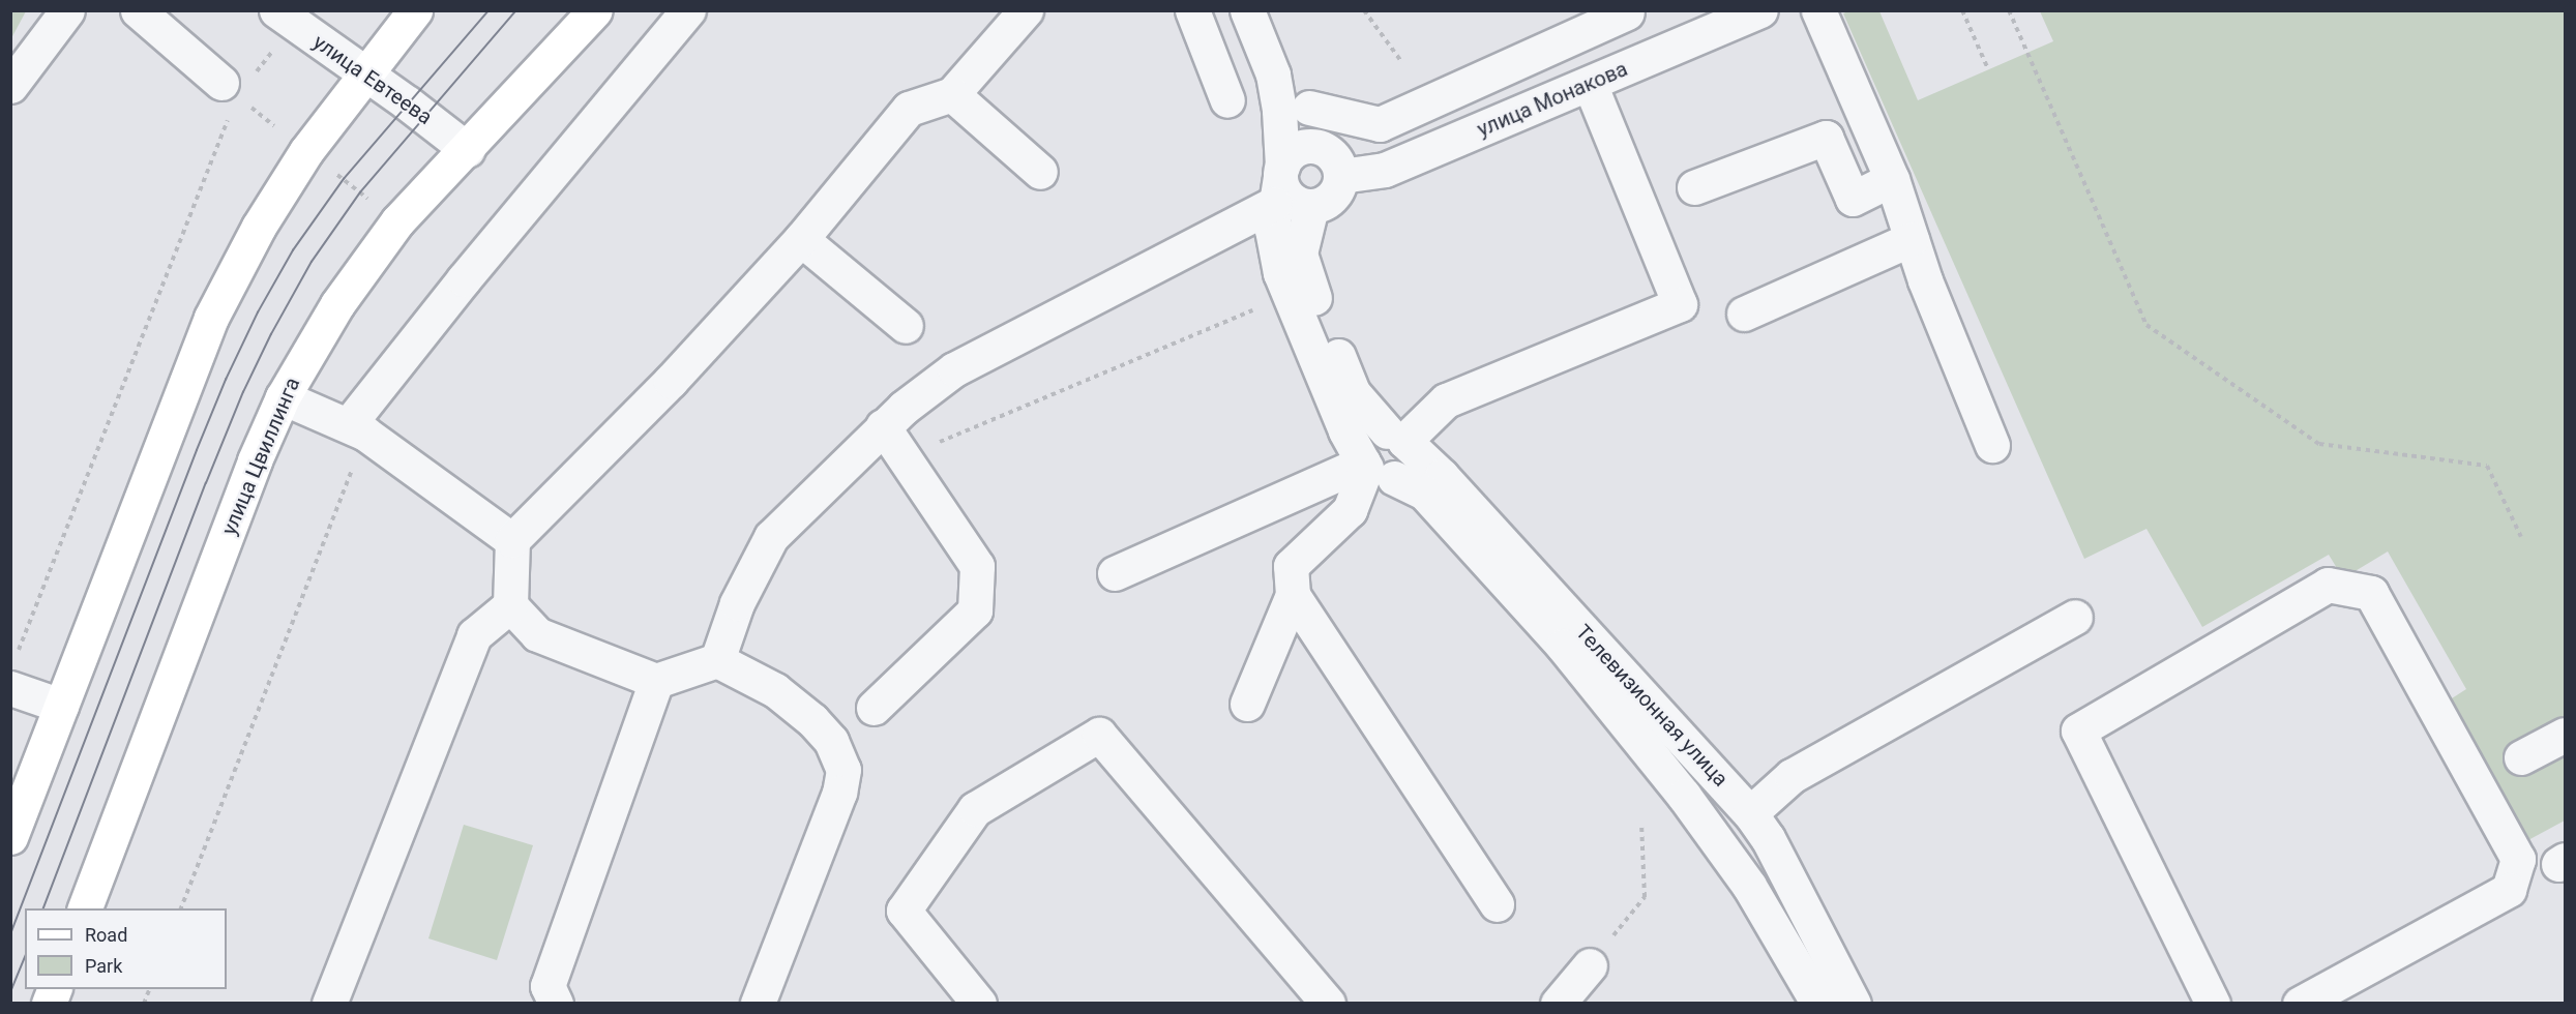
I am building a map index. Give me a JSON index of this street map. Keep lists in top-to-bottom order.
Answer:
{
  "streets": {
    "main road": ["улица Цвиллинга"],
    "street": ["улица Евтеева", "улица Монакова", "Телевизионная улица"]
  },
  "crossings": [
    ["улица Евтеева", "улица Цвиллинга"],
    ["улица Монакова", "Телевизионная улица"]
  ],
  "legend": ["Road", "Park"]
}
